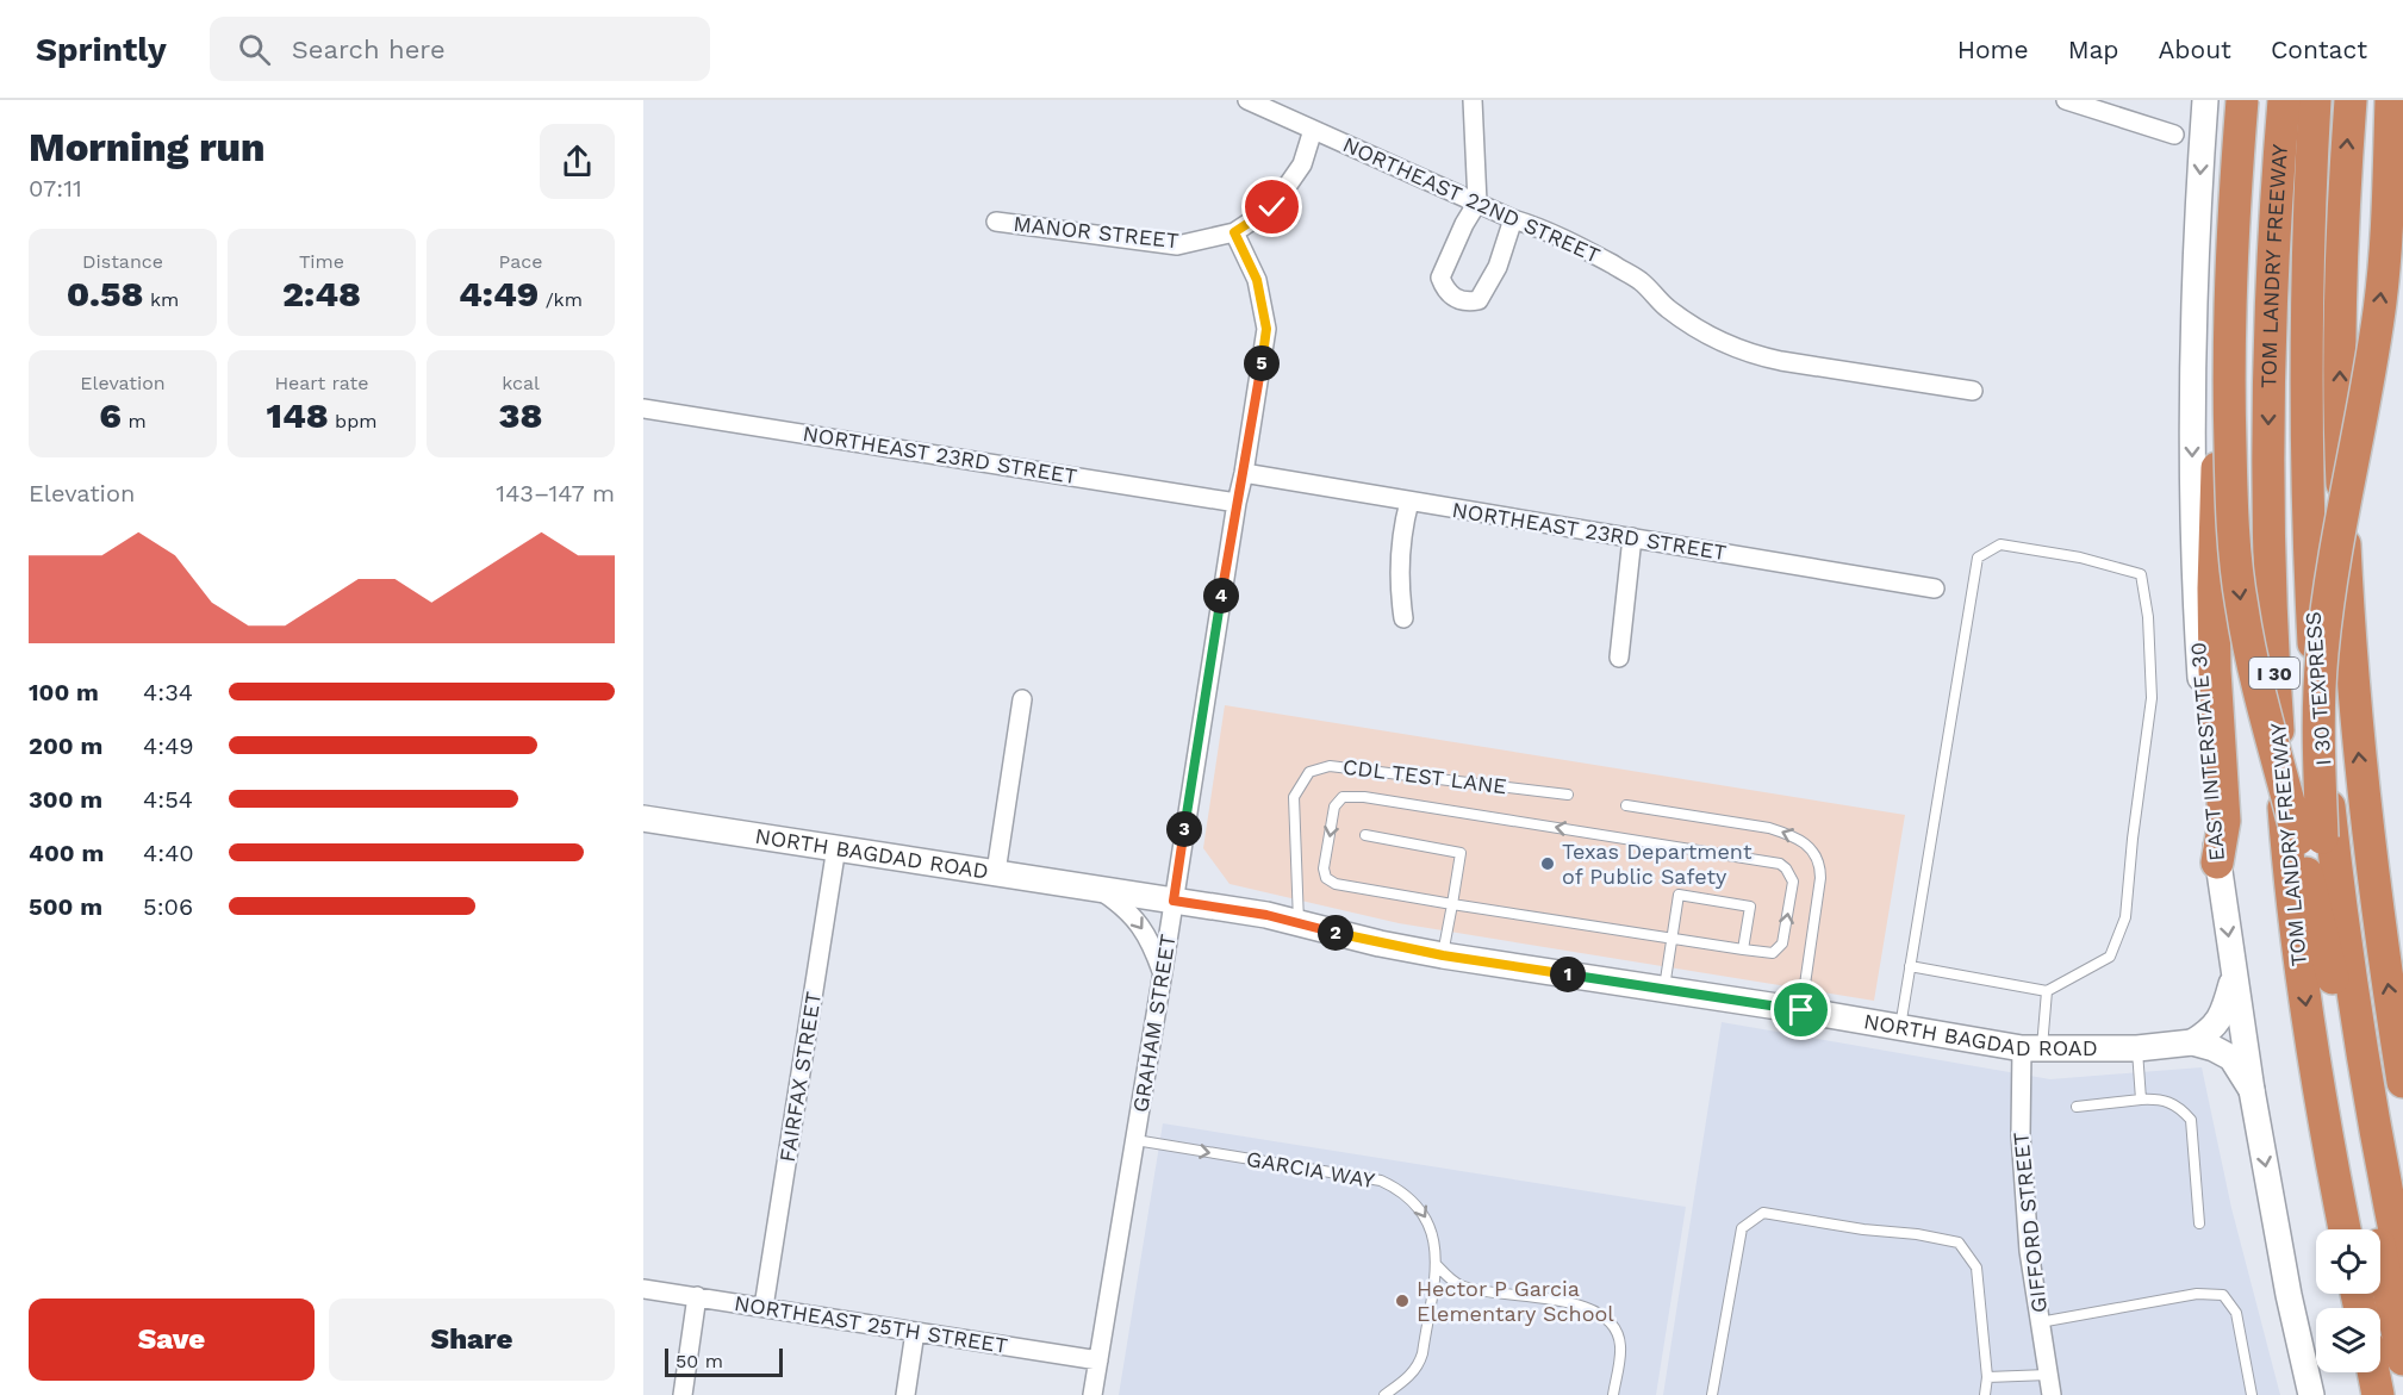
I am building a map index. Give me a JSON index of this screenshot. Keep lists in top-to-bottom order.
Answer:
{
  "streets": {
    "highway": ["TOM LANDRY FREEWAY", "I 30", "I 30 TEXPRESS"],
    "street": [
      "NORTHEAST 22ND STREET",
      "MANOR STREET",
      "NORTHEAST 23RD STREET",
      "EAST INTERSTATE 30",
      "NORTH BAGDAD ROAD",
      "GRAHAM STREET",
      "FAIRFAX STREET",
      "GIFFORD STREET",
      "NORTHEAST 25TH STREET"
    ],
    "lane": ["CDL TEST LANE", "GARCIA WAY"]
  },
  "crossings": [
    ["NORTHEAST 22ND STREET", "MANOR STREET"],
    ["MANOR STREET", "GRAHAM STREET"],
    ["NORTHEAST 23RD STREET", "GRAHAM STREET"],
    ["EAST INTERSTATE 30", "NORTH BAGDAD ROAD"],
    ["CDL TEST LANE", "NORTH BAGDAD ROAD"],
    ["NORTH BAGDAD ROAD", "GRAHAM STREET"],
    ["NORTH BAGDAD ROAD", "FAIRFAX STREET"],
    ["NORTH BAGDAD ROAD", "GIFFORD STREET"],
    ["GRAHAM STREET", "GARCIA WAY"],
    ["GRAHAM STREET", "NORTHEAST 25TH STREET"],
    ["FAIRFAX STREET", "NORTHEAST 25TH STREET"]
  ],
  "one_way": ["EAST INTERSTATE 30", "GARCIA WAY"],
  "places": ["Texas Department of Public Safety", "Hector P Garcia Elementary School"],
  "scale_bar": "50 m",
  "page": {
    "header": "Sprintly",
    "search": "Search here",
    "nav": [
      "Home",
      "Map",
      "About",
      "Contact"
    ],
    "heading": ["Morning run", "07:11"],
    "stats": [
      ["Distance", "0.58 km"],
      ["Time", "2:48"],
      ["Pace", "4:49 /km"],
      ["Elevation", "6 m"],
      ["Heart rate", "148 bpm"],
      ["kcal", "38"]
    ],
    "pins": [
      "5",
      "4",
      "3",
      "2",
      "1"
    ],
    "chart": ["Elevation", "143–147 m"],
    "list": [
      {
        "name": "100 m",
        "note": "4:34"
      },
      {
        "name": "200 m",
        "note": "4:49"
      },
      {
        "name": "300 m",
        "note": "4:54"
      },
      {
        "name": "400 m",
        "note": "4:40"
      },
      {
        "name": "500 m",
        "note": "5:06"
      }
    ],
    "buttons": ["Save", "Share"],
    "scale": "50 m"
  }
}
